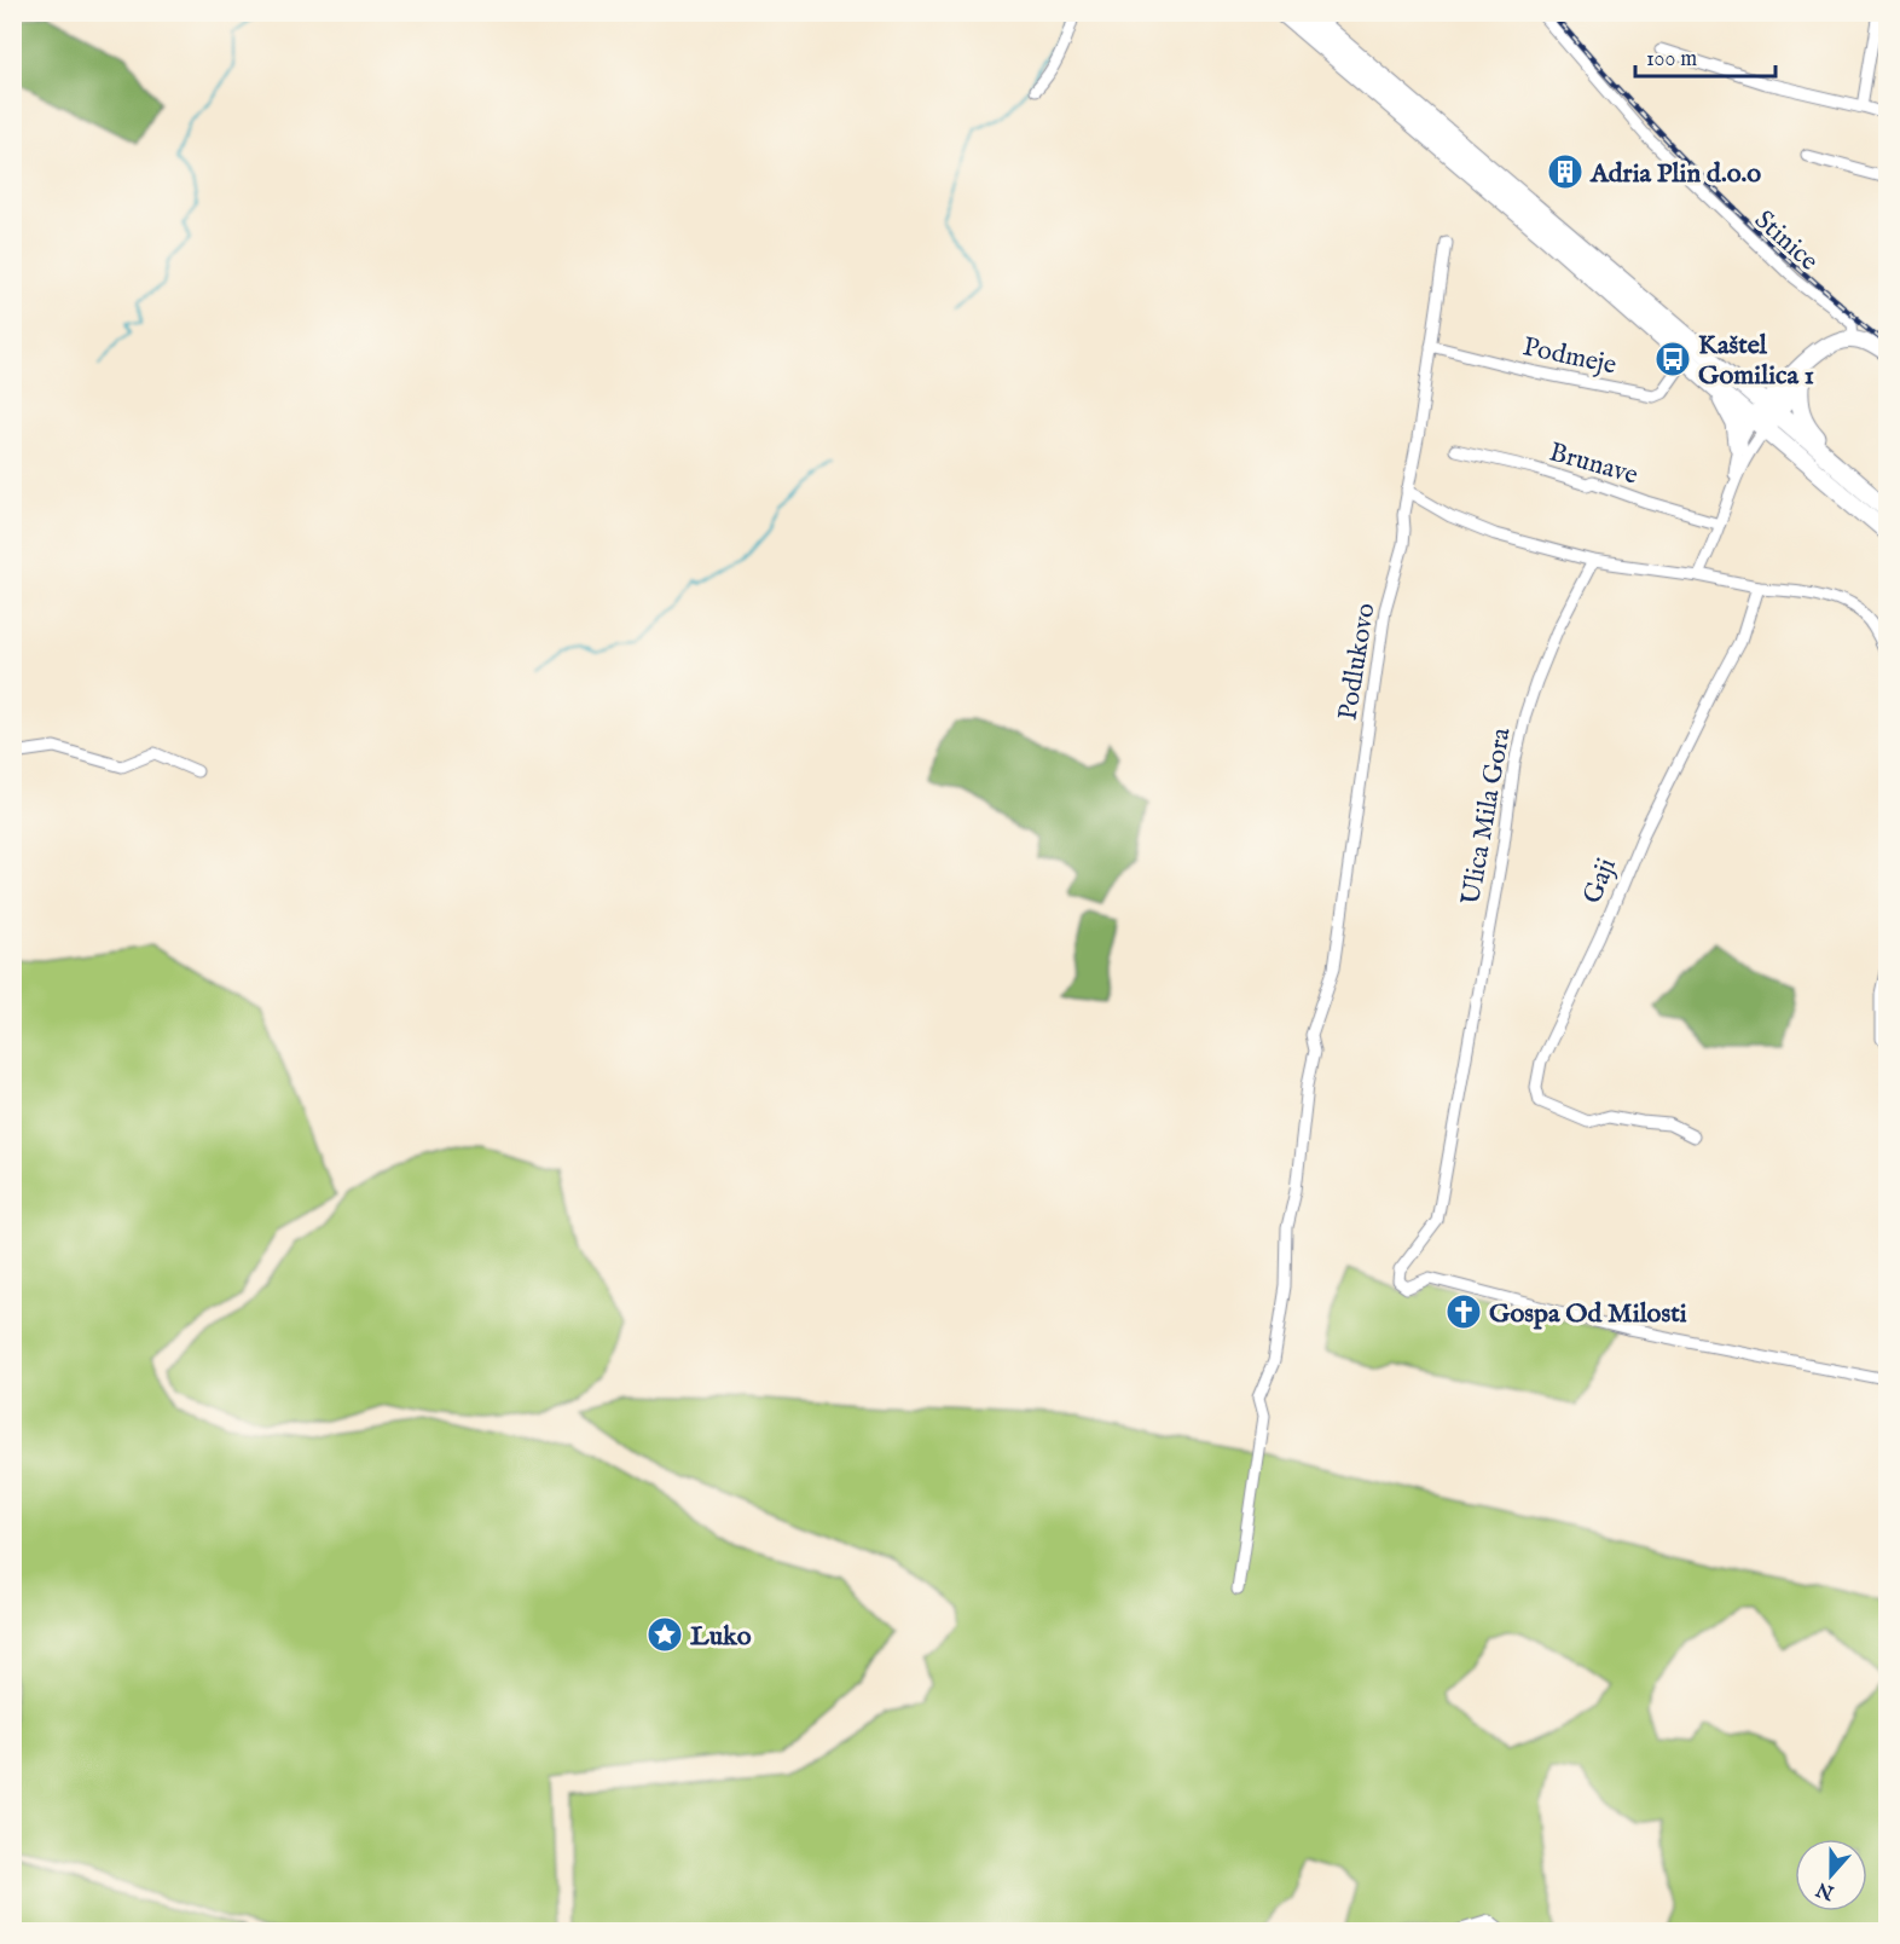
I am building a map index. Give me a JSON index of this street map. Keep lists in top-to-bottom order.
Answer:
{
  "streets": {
    "street": [
      "Stinice",
      "Podmeje",
      "Brunave",
      "Podlukovo",
      "Ulica Mila Gora",
      "Gaji"
    ]
  },
  "crossings": [
    ["Podmeje", "Podlukovo"]
  ],
  "places": {
    "building": ["Adria Plin d.o.o"],
    "bus stop": ["Kaštel Gomilica 1"],
    "church": ["Gospa Od Milosti"],
    "place": ["Luko"]
  },
  "scale_bar": "100 m",
  "north": "bottom"
}
